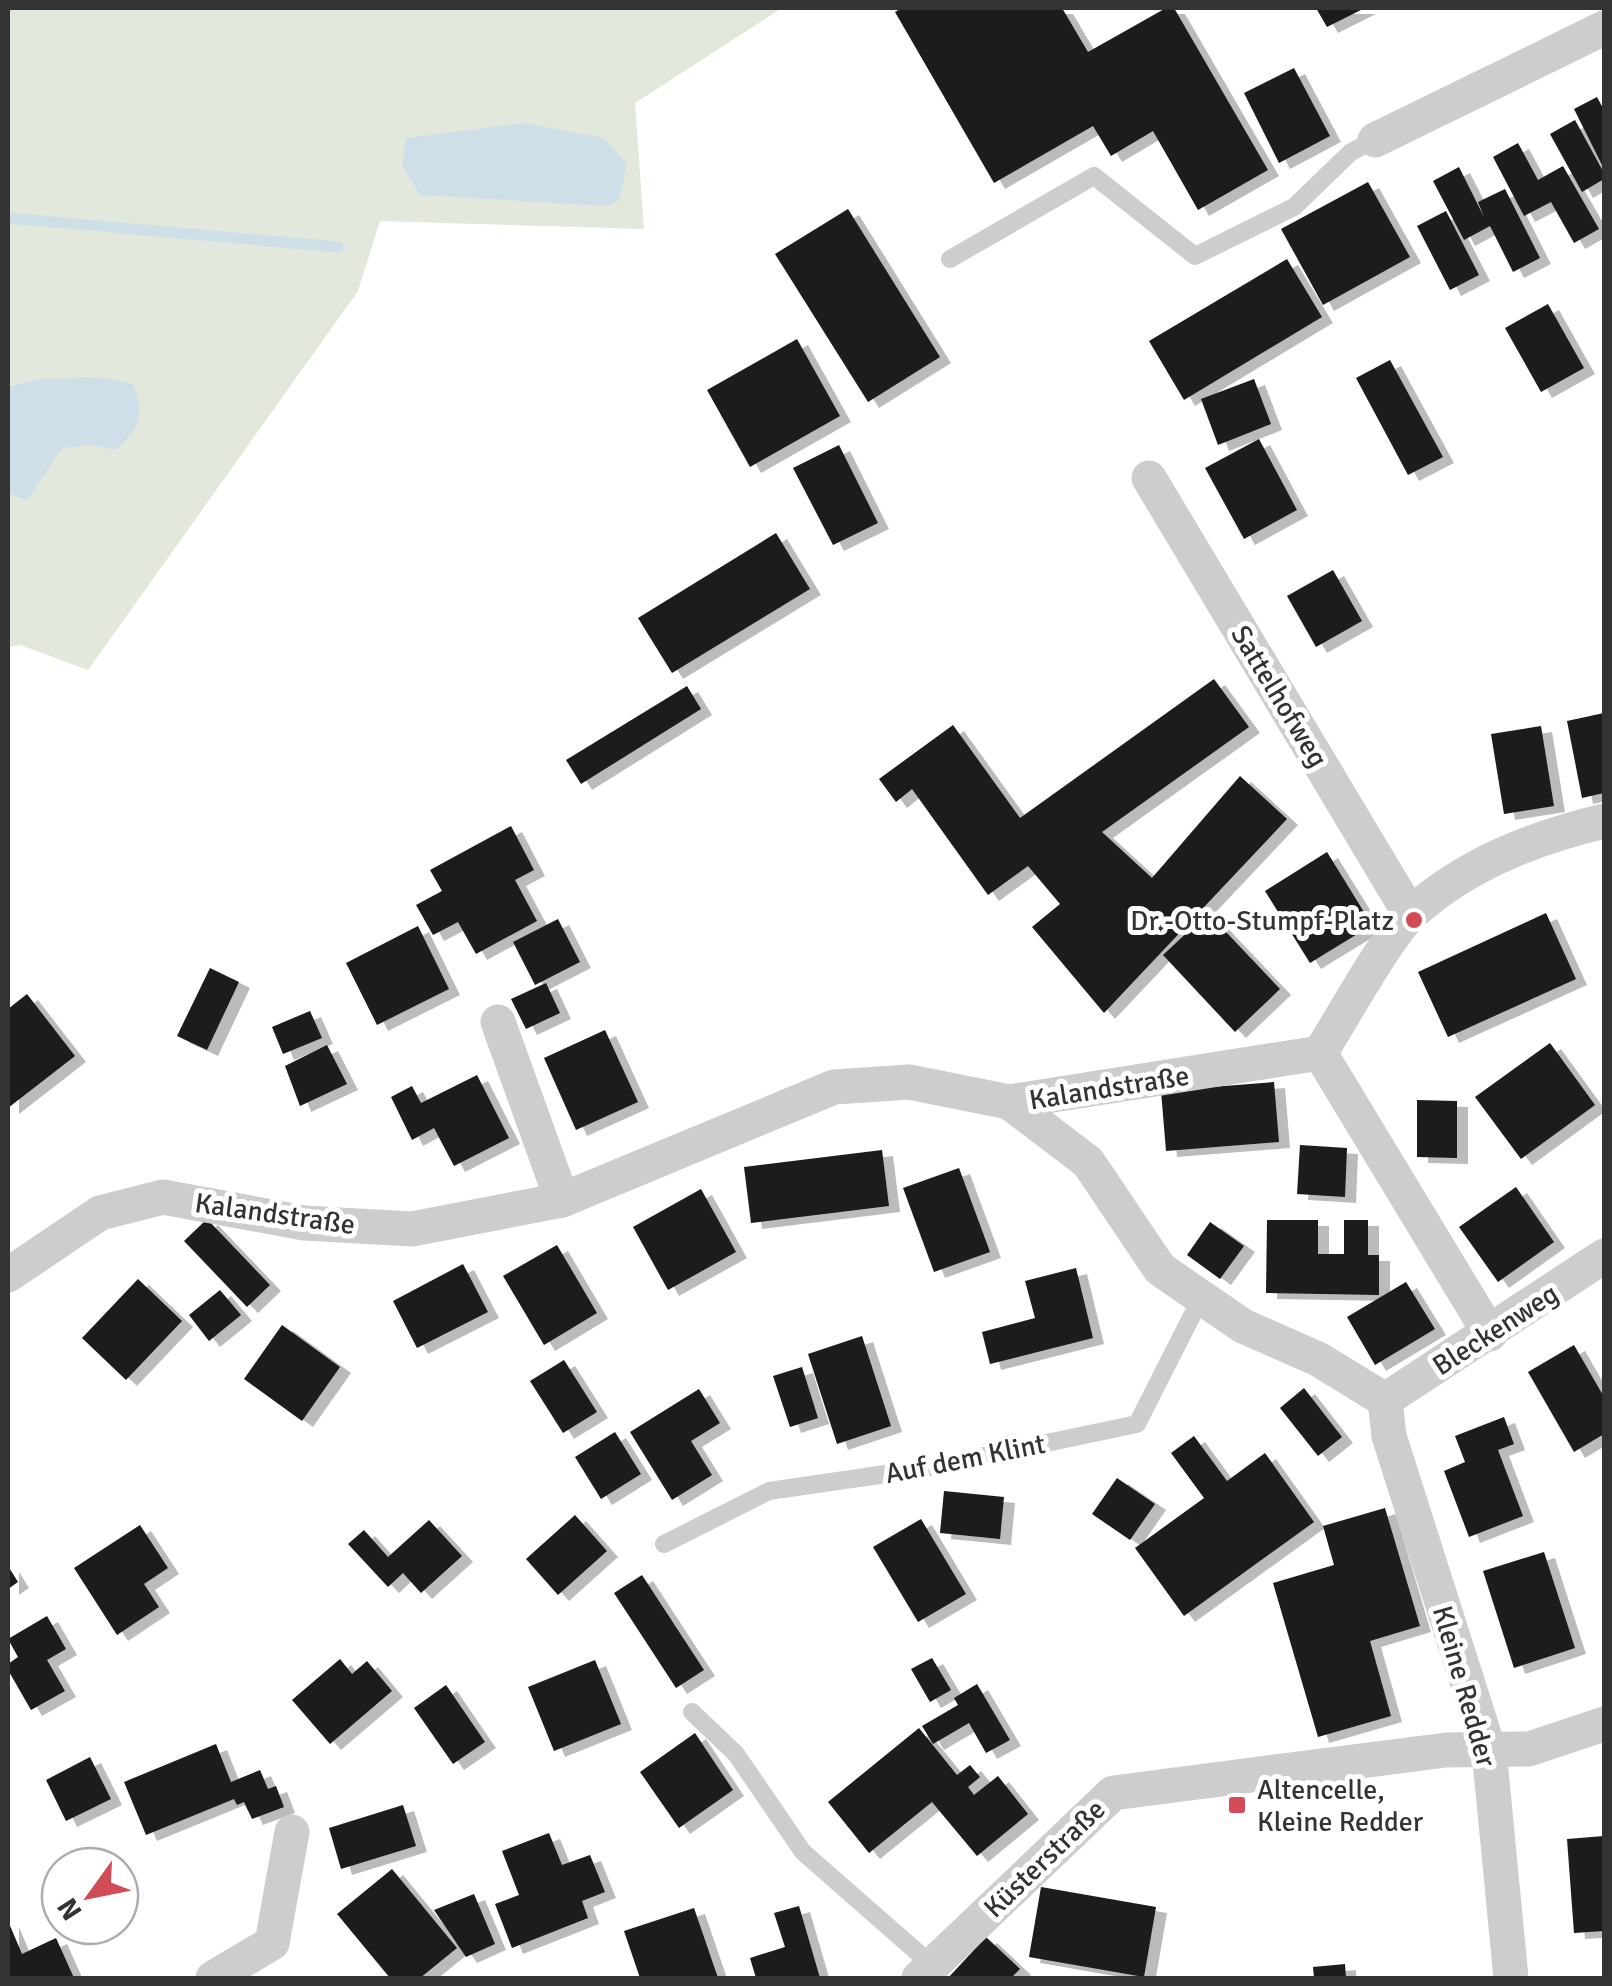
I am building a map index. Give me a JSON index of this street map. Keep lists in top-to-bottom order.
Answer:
{
  "streets": {
    "street": [
      "Sattelhofweg",
      "Kalandstraße",
      "Bleckenweg",
      "Kleine Redder",
      "Küsterstraße"
    ],
    "lane": ["Auf dem Klint"]
  },
  "crossings": [
    ["Bleckenweg", "Kleine Redder"],
    ["Kleine Redder", "Küsterstraße"]
  ],
  "places": {
    "other": ["Dr.-Otto-Stumpf-Platz"],
    "transit": ["Altencelle, Kleine Redder"]
  },
  "north": "bottom left"
}
